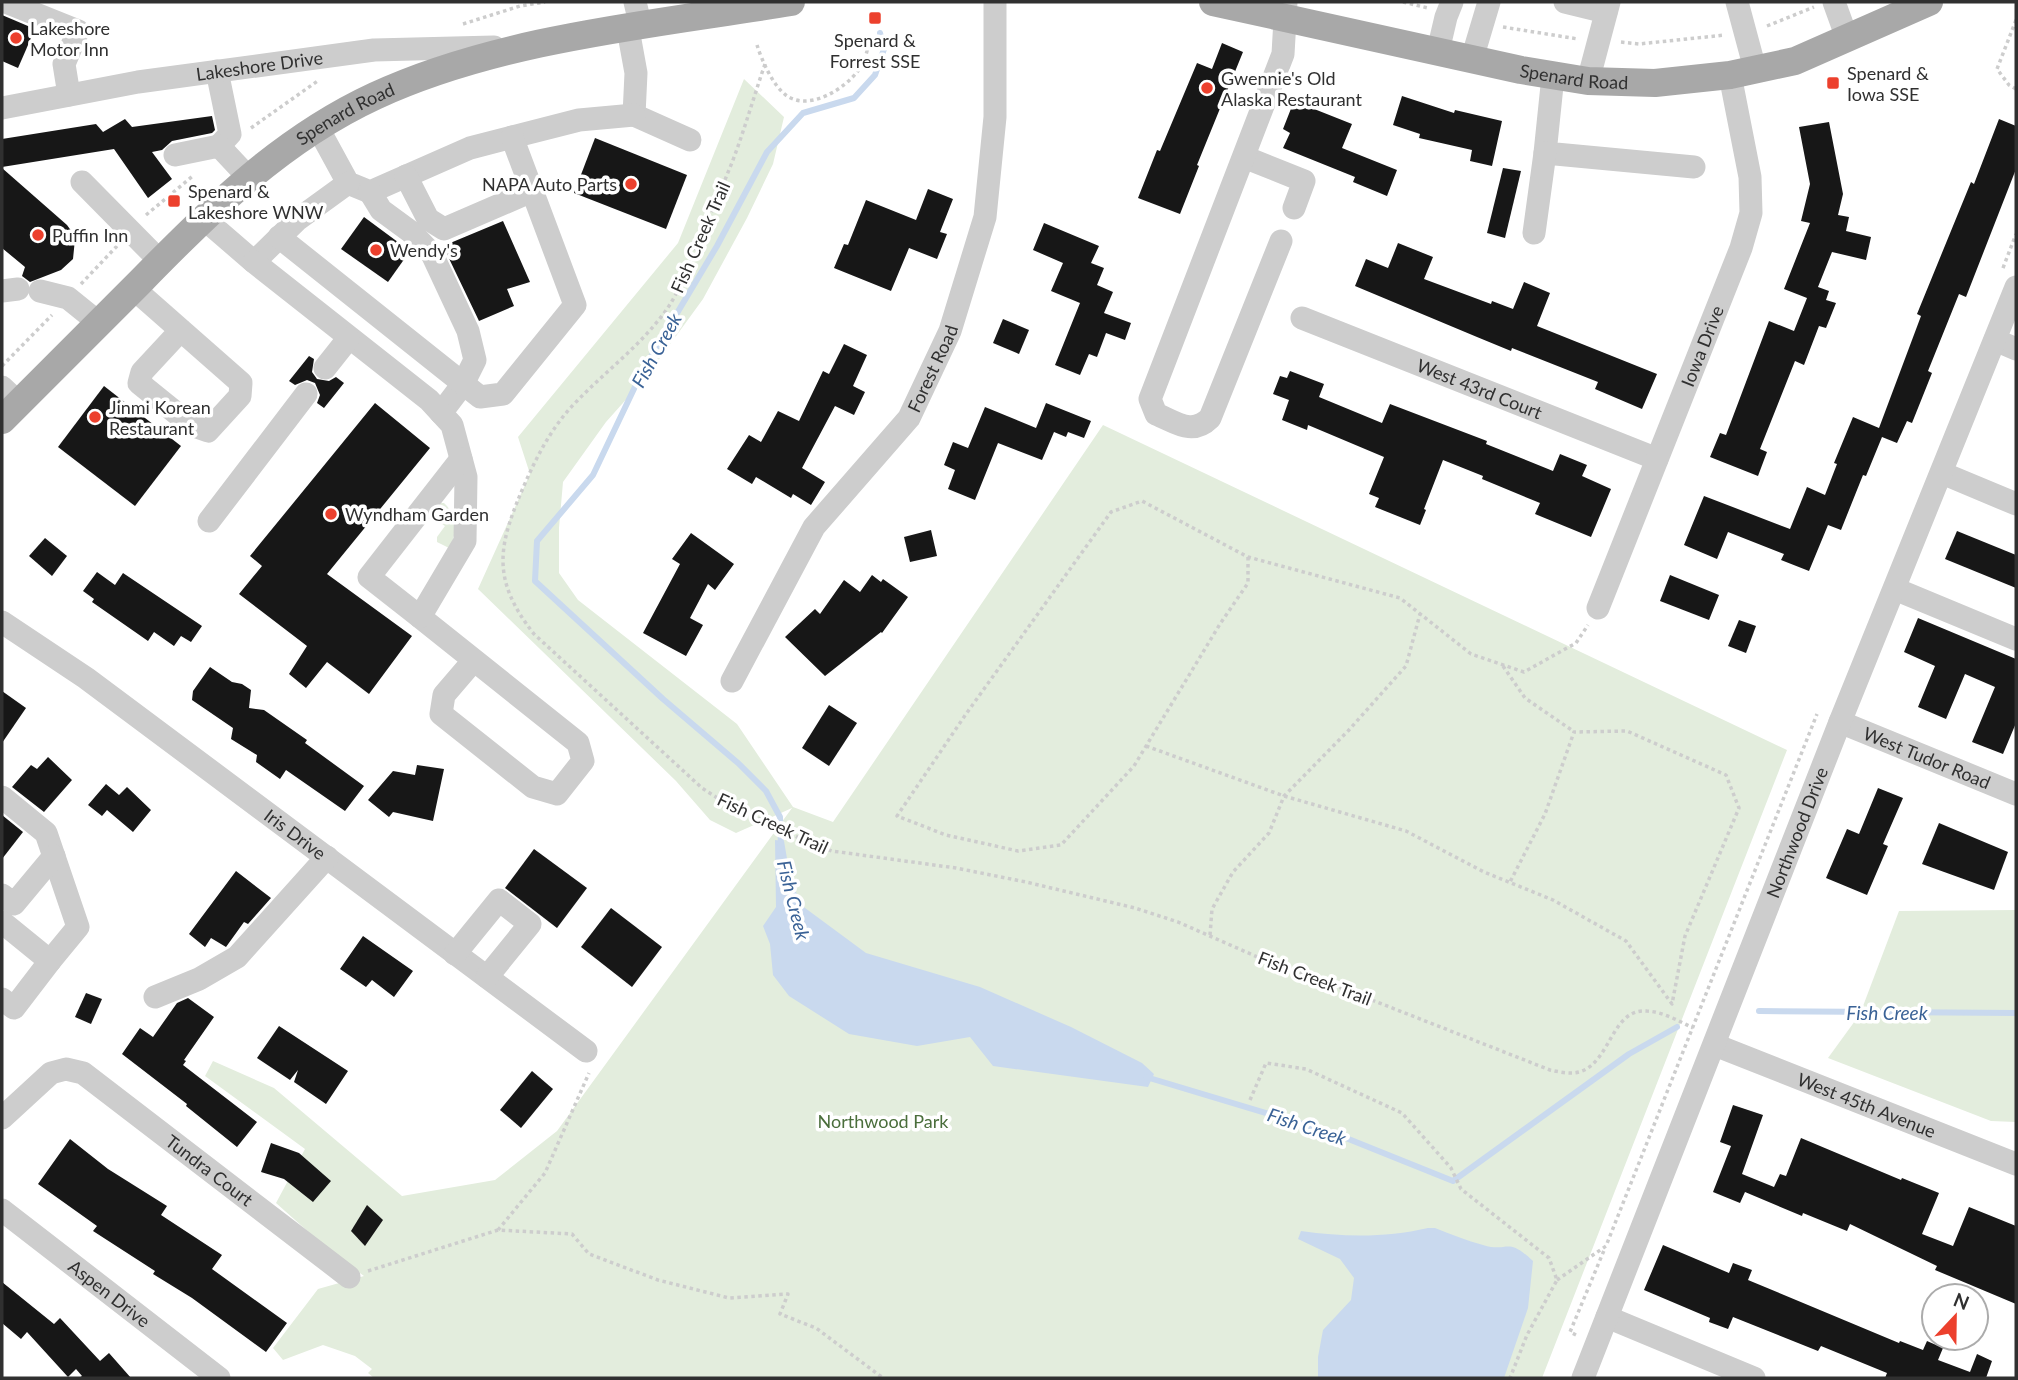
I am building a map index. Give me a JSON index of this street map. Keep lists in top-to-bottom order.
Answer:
{
  "streets": {
    "main road": ["Spenard Road"],
    "street": [
      "Lakeshore Drive",
      "Iowa Drive",
      "Forest Road",
      "West 43rd Court",
      "West Tudor Road",
      "Northwood Drive",
      "Iris Drive",
      "West 45th Avenue",
      "Tundra Court",
      "Aspen Drive"
    ],
    "path": ["Fish Creek Trail"]
  },
  "crossings": [
    ["Lakeshore Drive", "Spenard Road"],
    ["Spenard Road", "Iowa Drive"],
    ["Iowa Drive", "West 43rd Court"],
    ["West Tudor Road", "Northwood Drive"],
    ["Northwood Drive", "West 45th Avenue"]
  ],
  "water": ["Fish Creek"],
  "parks": ["Northwood Park"],
  "places": {
    "transit": ["Spenard & Forrest SSE", "Spenard & Iowa SSE", "Spenard & Lakeshore WNW"],
    "other": [
      "Lakeshore Motor Inn",
      "Gwennie's Old Alaska Restaurant",
      "NAPA Auto Parts",
      "Puffin Inn",
      "Wendy's",
      "Jinmi Korean Restaurant",
      "Wyndham Garden"
    ]
  },
  "north": "top"
}
